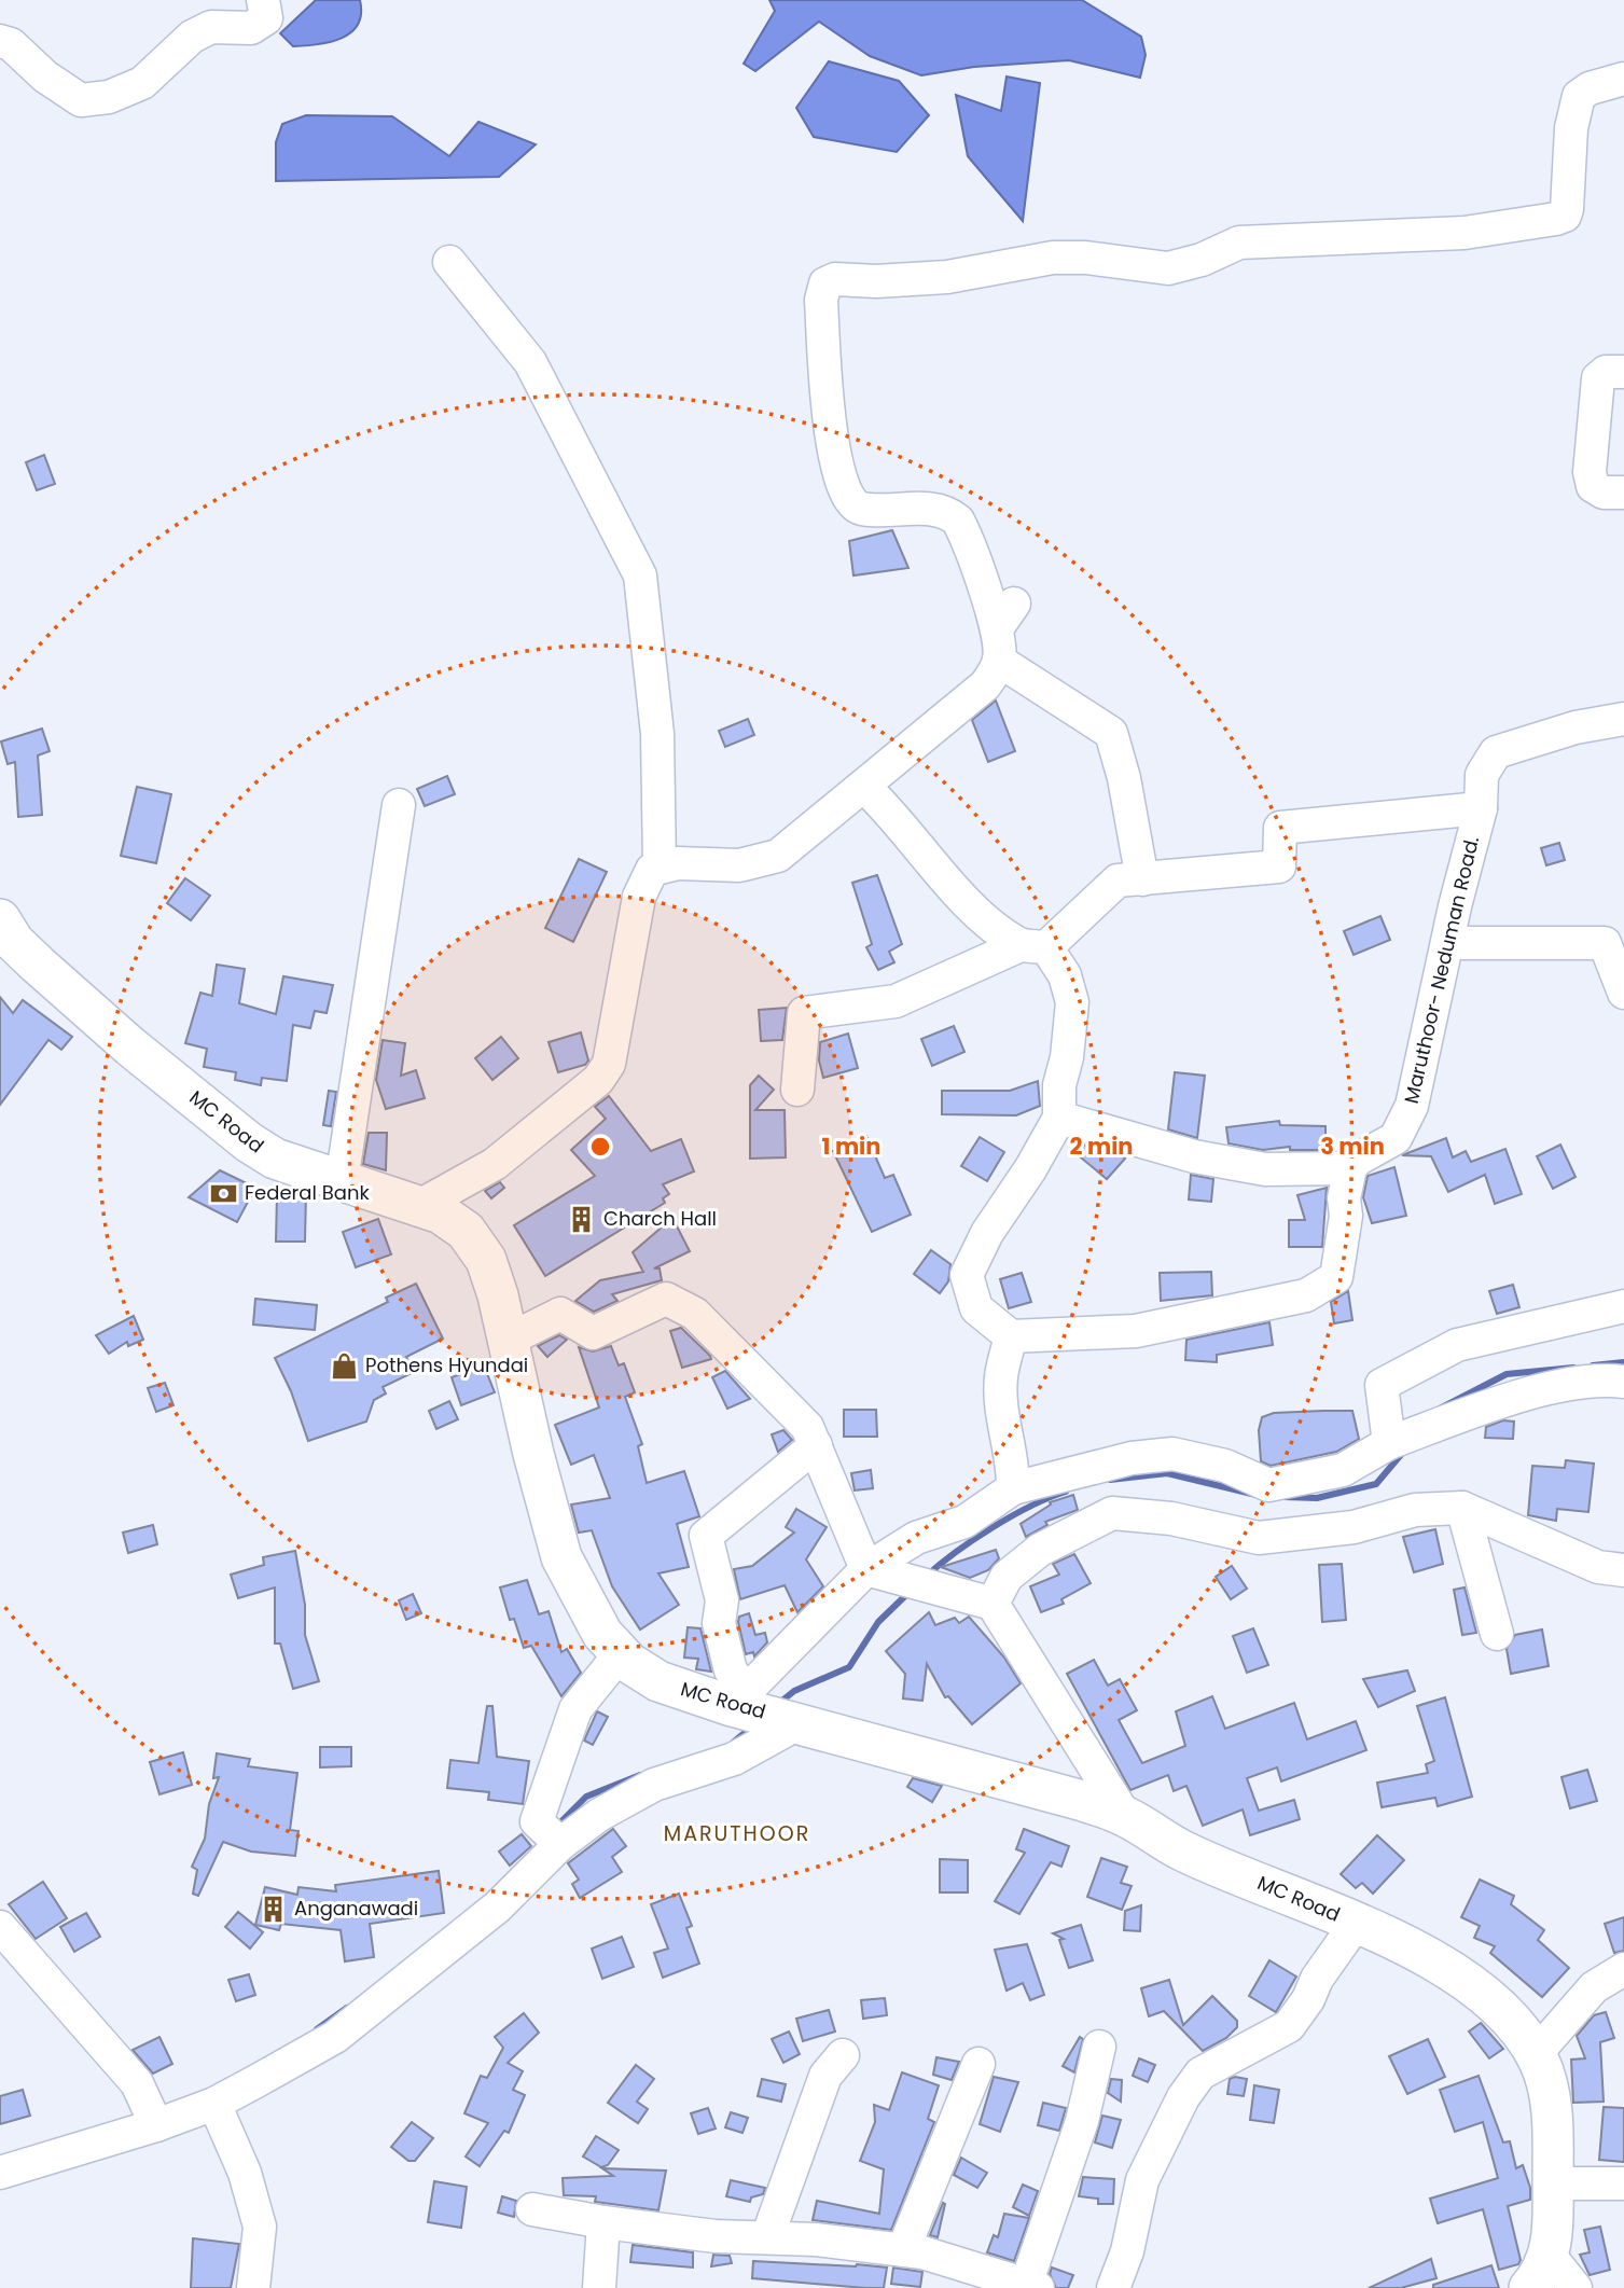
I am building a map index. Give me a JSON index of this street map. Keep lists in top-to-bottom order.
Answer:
{
  "streets": {
    "main road": ["MC Road"],
    "street": ["Maruthoor- Neduman Road."]
  },
  "districts": ["MARUTHOOR"],
  "places": {
    "bank": ["Federal Bank"],
    "building": ["Charch Hall", "Anganawadi"],
    "shop": ["Pothens Hyundai"]
  },
  "rings": ["1 min", "2 min", "3 min"]
}
